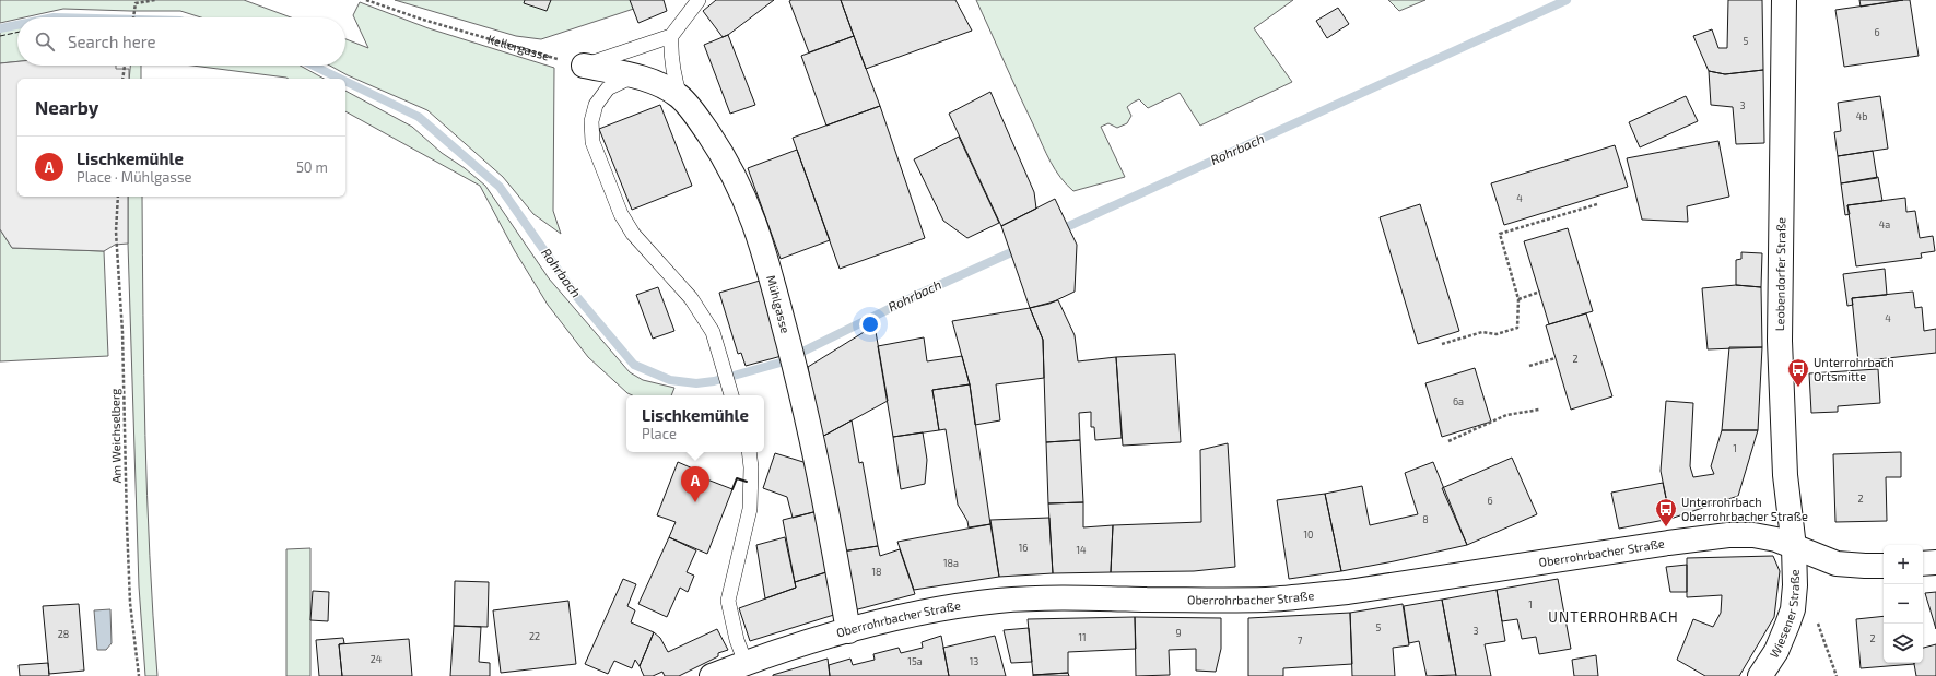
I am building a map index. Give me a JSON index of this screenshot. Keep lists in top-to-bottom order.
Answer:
{
  "streets": {
    "main road": [
      "Leobendorfer Straße",
      "Mühlgasse",
      "Oberrohrbacher Straße",
      "Wiesener Straße"
    ],
    "path": ["Kellergasse", "Am Weichselberg"]
  },
  "crossings": [
    ["Kellergasse", "Mühlgasse"],
    ["Leobendorfer Straße", "Oberrohrbacher Straße"],
    ["Leobendorfer Straße", "Wiesener Straße"],
    ["Mühlgasse", "Oberrohrbacher Straße"],
    ["Oberrohrbacher Straße", "Wiesener Straße"]
  ],
  "districts": ["UNTERROHRBACH"],
  "water": ["Rohrbach"],
  "places": {
    "bus stop": ["Unterrohrbach Ortsmitte", "Unterrohrbach Oberrohrbacher Straße"]
  },
  "house_numbers": [
    "6",
    "5",
    "3",
    "4b",
    "4",
    "4a",
    "4",
    "2",
    "6a",
    "1",
    "2",
    "6",
    "8",
    "10",
    "16",
    "14",
    "18a",
    "18",
    "1",
    "5",
    "3",
    "9",
    "28",
    "22",
    "11",
    "2",
    "7",
    "24",
    "15a",
    "13"
  ],
  "page": {
    "search": "Search here",
    "heading": "Nearby",
    "list": [
      {
        "mark": "A",
        "name": "Lischkemühle",
        "note": "Place · Mühlgasse",
        "value": "50 m"
      }
    ],
    "popup": ["Lischkemühle", "Place"],
    "pins": "A",
    "map_buttons": ["+", "−"]
  }
}
